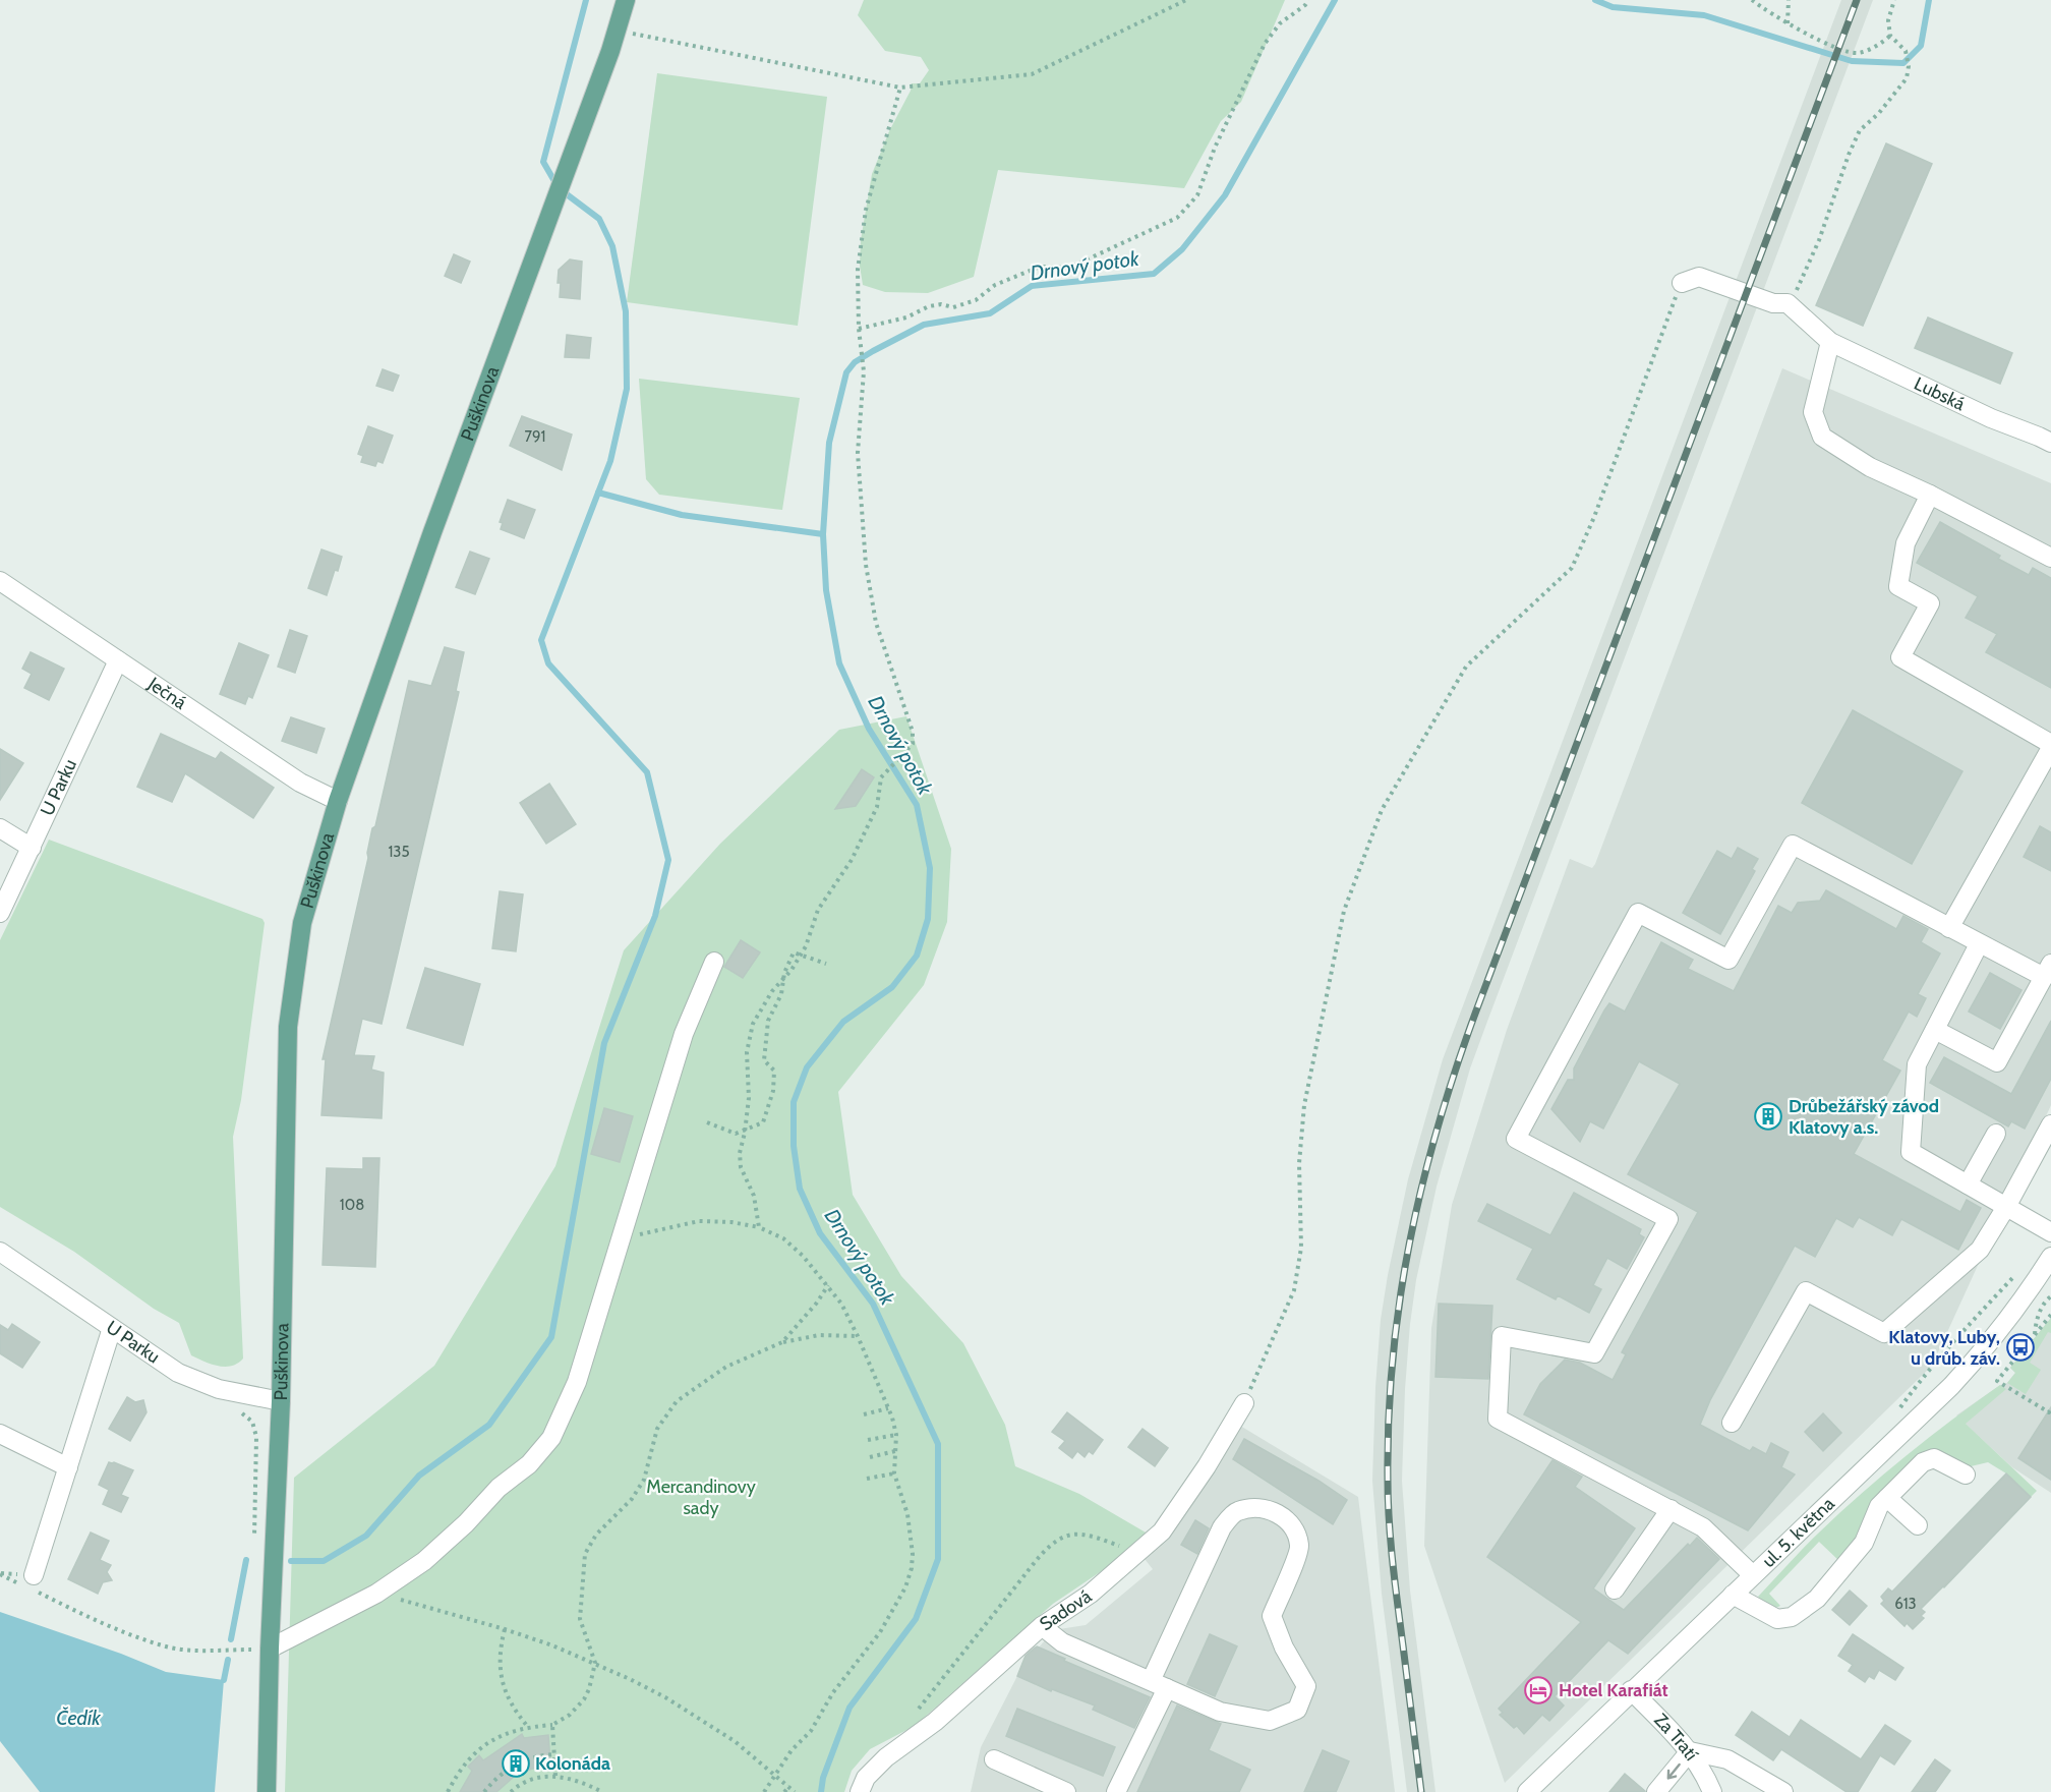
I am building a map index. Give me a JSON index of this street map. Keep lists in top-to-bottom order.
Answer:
{
  "streets": {
    "main road": ["Puškinova"],
    "street": [
      "Lubská",
      "Ječná",
      "U Parku",
      "ul. 5. května",
      "Sadová",
      "Za Tratí"
    ]
  },
  "crossings": [
    ["Puškinova", "Ječná"],
    ["Puškinova", "U Parku"],
    ["Ječná", "U Parku"],
    ["ul. 5. května", "Za Tratí"]
  ],
  "water": ["Drnový potok", "Čedík"],
  "parks": ["Mercandinovy sady"],
  "places": {
    "building": ["Drůbežářský závod Klatovy a.s.", "Kolonáda"],
    "bus stop": ["Klatovy, Luby, u drůb. záv."],
    "hotel": ["Hotel Karafiát"]
  },
  "house_numbers": [
    "791",
    "135",
    "108",
    "613"
  ]
}
